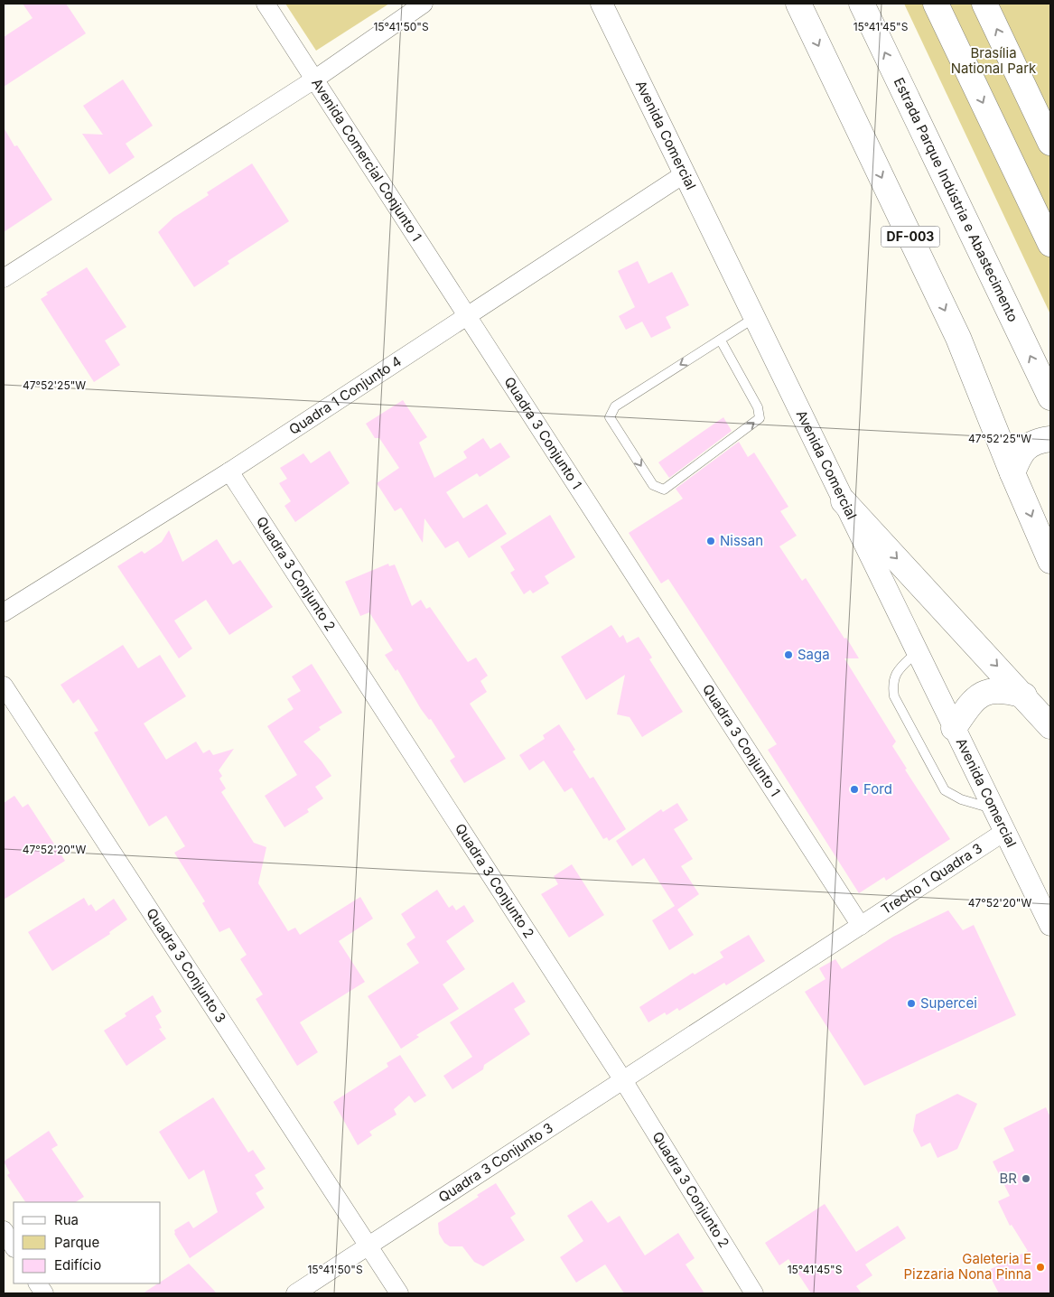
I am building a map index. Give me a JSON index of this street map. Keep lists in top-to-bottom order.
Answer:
{
  "streets": {
    "main road": ["Estrada Parque Indústria e Abastecimento", "DF-003"],
    "street": [
      "Avenida Comercial",
      "Avenida Comercial Conjunto 1",
      "Quadra 1 Conjunto 4",
      "Quadra 3 Conjunto 1",
      "Quadra 3 Conjunto 2",
      "Trecho 1 Quadra 3",
      "Quadra 3 Conjunto 3"
    ]
  },
  "crossings": [
    ["Avenida Comercial", "Quadra 1 Conjunto 4"],
    ["Avenida Comercial", "Trecho 1 Quadra 3"],
    ["Avenida Comercial Conjunto 1", "Quadra 1 Conjunto 4"],
    ["Avenida Comercial Conjunto 1", "Quadra 3 Conjunto 1"],
    ["Quadra 1 Conjunto 4", "Quadra 3 Conjunto 1"],
    ["Quadra 1 Conjunto 4", "Quadra 3 Conjunto 2"],
    ["Quadra 3 Conjunto 1", "Trecho 1 Quadra 3"],
    ["Quadra 3 Conjunto 2", "Quadra 3 Conjunto 3"]
  ],
  "parks": ["Brasília National Park"],
  "places": [
    "Nissan",
    "Saga",
    "Ford",
    "Supercei",
    "BR",
    "Galeteria E Pizzaria Nona Pinna"
  ],
  "legend": ["Rua", "Parque", "Edifício"],
  "coordinates": [
    "15°41'50\"S",
    "15°41'45\"S",
    "47°52'25\"W",
    "47°52'20\"W"
  ]
}
